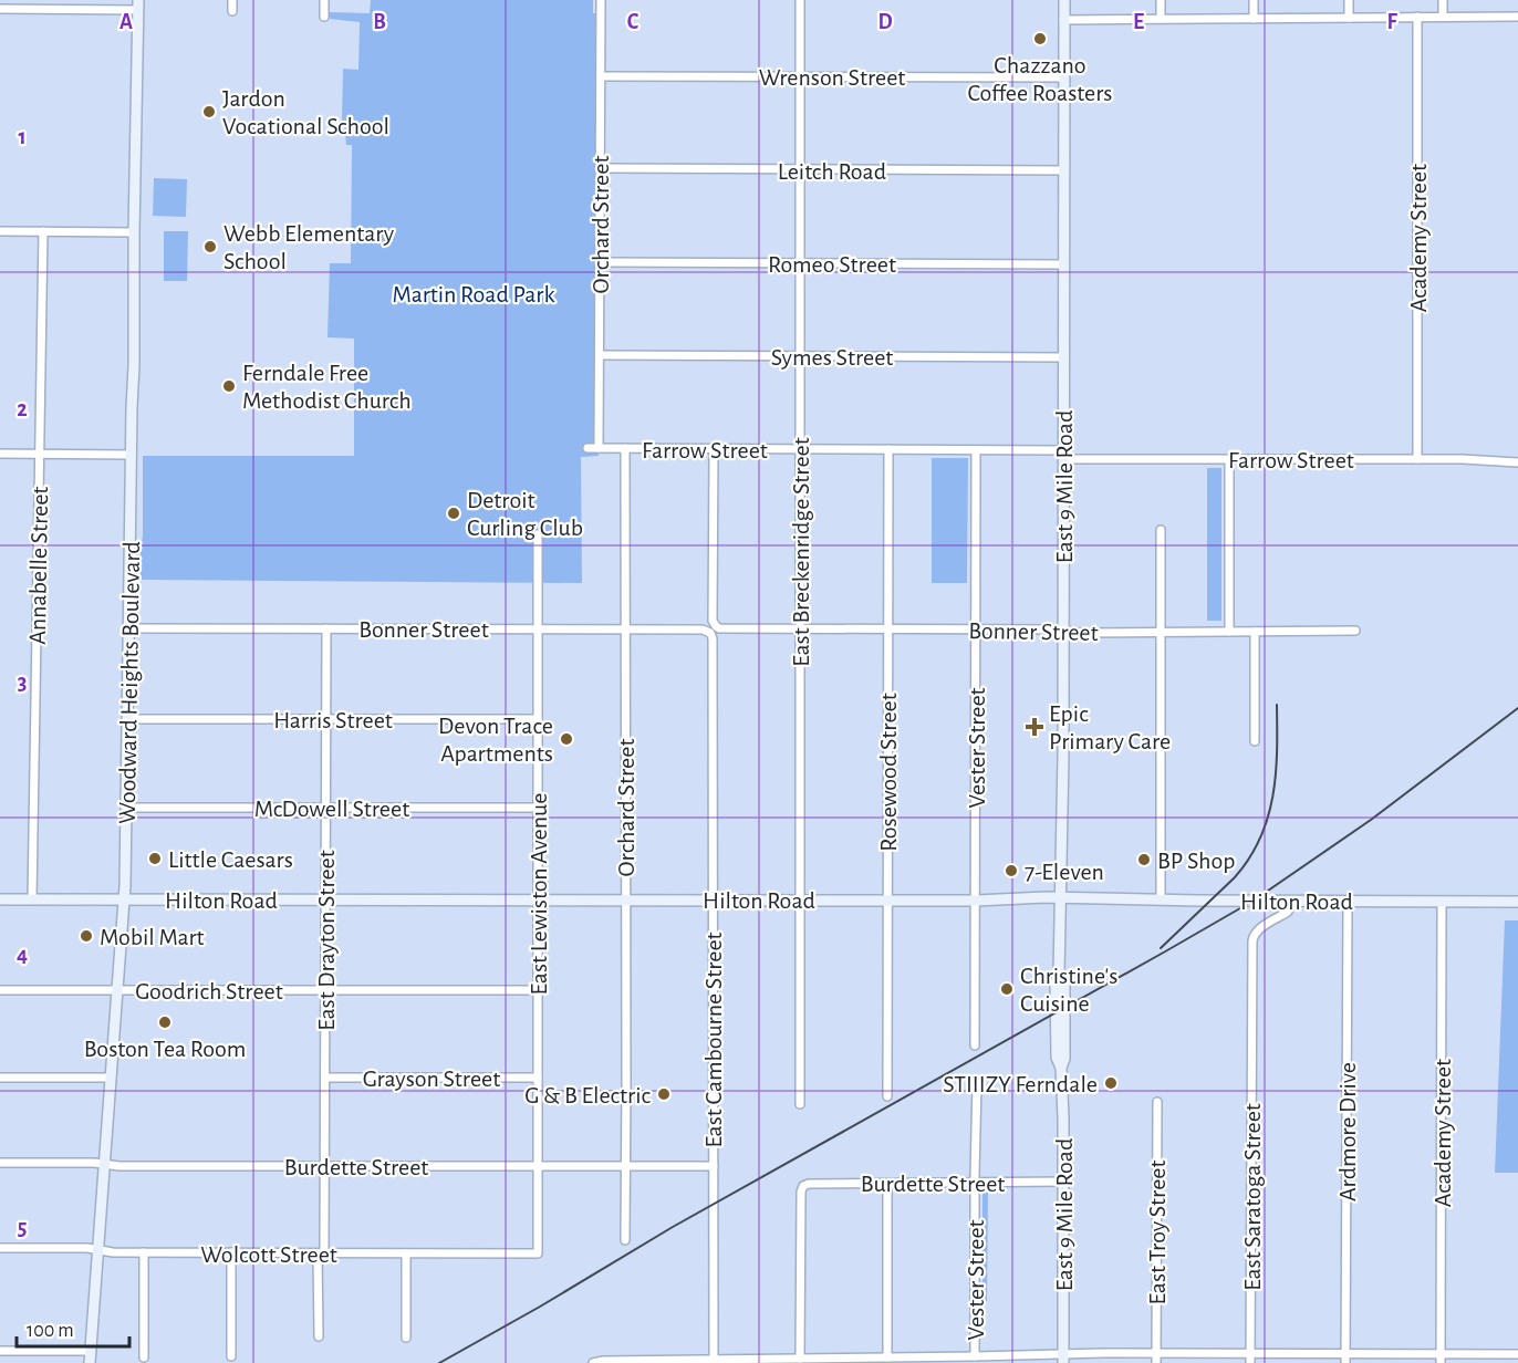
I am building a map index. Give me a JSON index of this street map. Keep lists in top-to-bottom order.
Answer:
{
  "streets": {
    "street": [
      "Wrenson Street",
      "Leitch Road",
      "Orchard Street",
      "Academy Street",
      "Romeo Street",
      "Symes Street",
      "Farrow Street",
      "East 9 Mile Road",
      "East Breckenridge Street",
      "Annabelle Street",
      "Bonner Street",
      "Woodward Heights Boulevard",
      "Harris Street",
      "Vester Street",
      "Rosewood Street",
      "McDowell Street",
      "East Lewiston Avenue",
      "Hilton Road",
      "East Drayton Street",
      "Goodrich Street",
      "East Cambourne Street",
      "Grayson Street",
      "Ardmore Drive",
      "Burdette Street",
      "East Saratoga Street",
      "East Troy Street",
      "Wolcott Street"
    ]
  },
  "crossings": [
    ["Wrenson Street", "Orchard Street"],
    ["Wrenson Street", "East 9 Mile Road"],
    ["Wrenson Street", "East Breckenridge Street"],
    ["Leitch Road", "Orchard Street"],
    ["Leitch Road", "East 9 Mile Road"],
    ["Leitch Road", "East Breckenridge Street"],
    ["Orchard Street", "Romeo Street"],
    ["Orchard Street", "Symes Street"],
    ["Orchard Street", "Farrow Street"],
    ["Orchard Street", "Bonner Street"],
    ["Orchard Street", "Hilton Road"],
    ["Orchard Street", "Burdette Street"],
    ["Academy Street", "Farrow Street"],
    ["Academy Street", "Hilton Road"],
    ["Romeo Street", "East 9 Mile Road"],
    ["Romeo Street", "East Breckenridge Street"],
    ["Symes Street", "East 9 Mile Road"],
    ["Symes Street", "East Breckenridge Street"],
    ["Farrow Street", "East 9 Mile Road"],
    ["Farrow Street", "East Breckenridge Street"],
    ["Farrow Street", "Bonner Street"],
    ["Farrow Street", "Vester Street"],
    ["Farrow Street", "Rosewood Street"],
    ["East 9 Mile Road", "Bonner Street"],
    ["East 9 Mile Road", "Hilton Road"],
    ["East 9 Mile Road", "Burdette Street"],
    ["East Breckenridge Street", "Bonner Street"],
    ["East Breckenridge Street", "Hilton Road"],
    ["Annabelle Street", "Hilton Road"],
    ["Bonner Street", "Woodward Heights Boulevard"],
    ["Bonner Street", "Vester Street"],
    ["Bonner Street", "Rosewood Street"],
    ["Bonner Street", "East Lewiston Avenue"],
    ["Bonner Street", "East Drayton Street"],
    ["Bonner Street", "East Cambourne Street"],
    ["Woodward Heights Boulevard", "Harris Street"],
    ["Woodward Heights Boulevard", "McDowell Street"],
    ["Woodward Heights Boulevard", "Hilton Road"],
    ["Woodward Heights Boulevard", "Goodrich Street"],
    ["Woodward Heights Boulevard", "Burdette Street"],
    ["Woodward Heights Boulevard", "Wolcott Street"],
    ["Harris Street", "East Lewiston Avenue"],
    ["Harris Street", "East Drayton Street"],
    ["Vester Street", "Hilton Road"],
    ["Vester Street", "Burdette Street"],
    ["Rosewood Street", "Hilton Road"],
    ["McDowell Street", "East Lewiston Avenue"],
    ["McDowell Street", "East Drayton Street"],
    ["East Lewiston Avenue", "Hilton Road"],
    ["East Lewiston Avenue", "Goodrich Street"],
    ["East Lewiston Avenue", "Grayson Street"],
    ["East Lewiston Avenue", "Burdette Street"],
    ["East Lewiston Avenue", "Wolcott Street"],
    ["Hilton Road", "East Drayton Street"],
    ["Hilton Road", "East Cambourne Street"],
    ["Hilton Road", "Ardmore Drive"],
    ["Hilton Road", "East Saratoga Street"],
    ["East Drayton Street", "Goodrich Street"],
    ["East Drayton Street", "Grayson Street"],
    ["East Drayton Street", "Burdette Street"],
    ["East Drayton Street", "Wolcott Street"],
    ["East Cambourne Street", "Burdette Street"]
  ],
  "parks": ["Martin Road Park"],
  "places": {
    "other": [
      "Chazzano Coffee Roasters",
      "Jardon Vocational School",
      "Webb Elementary School",
      "Ferndale Free Methodist Church",
      "Detroit Curling Club",
      "Devon Trace Apartments",
      "Little Caesars",
      "BP Shop",
      "7-Eleven",
      "Mobil Mart",
      "Christine's Cuisine",
      "Boston Tea Room",
      "STIIIZY Ferndale",
      "G & B Electric"
    ],
    "health": ["Epic Primary Care"]
  },
  "scale_bar": "100 m",
  "grid": {
    "columns": [
      "A",
      "B",
      "C",
      "D",
      "E",
      "F"
    ],
    "rows": [
      "1",
      "2",
      "3",
      "4",
      "5"
    ]
  }
}
